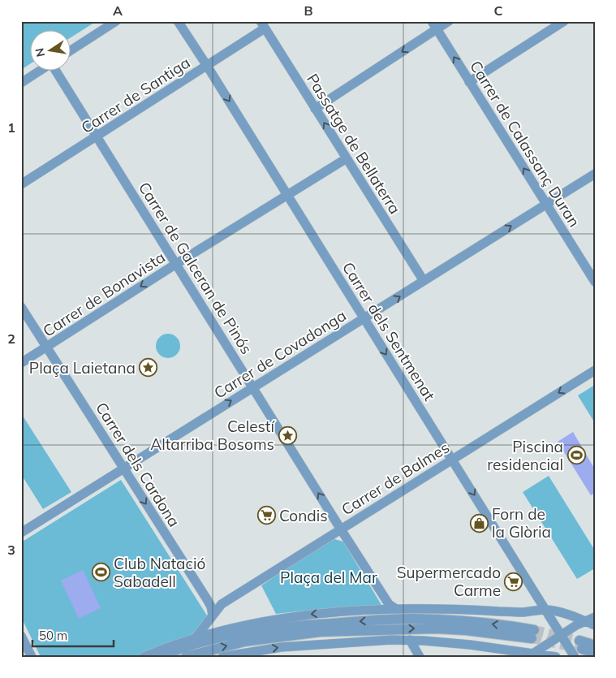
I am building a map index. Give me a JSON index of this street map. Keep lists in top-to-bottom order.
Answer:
{
  "streets": {
    "street": [
      "Carrer de Santiga",
      "Passatge de Bellaterra",
      "Carrer de Calassanç Duran",
      "Carrer de Galceran de Pinós",
      "Carrer de Bonavista",
      "Carrer dels Sentmenat",
      "Carrer de Covadonga",
      "Carrer dels Cardona",
      "Carrer de Balmes"
    ]
  },
  "crossings": [
    ["Carrer de Santiga", "Passatge de Bellaterra"],
    ["Carrer de Santiga", "Carrer de Galceran de Pinós"],
    ["Carrer de Santiga", "Carrer dels Sentmenat"],
    ["Passatge de Bellaterra", "Carrer de Bonavista"],
    ["Passatge de Bellaterra", "Carrer de Covadonga"],
    ["Carrer de Calassanç Duran", "Carrer de Covadonga"],
    ["Carrer de Galceran de Pinós", "Carrer de Bonavista"],
    ["Carrer de Galceran de Pinós", "Carrer de Covadonga"],
    ["Carrer de Galceran de Pinós", "Carrer de Balmes"],
    ["Carrer de Bonavista", "Carrer dels Sentmenat"],
    ["Carrer de Bonavista", "Carrer dels Cardona"],
    ["Carrer dels Sentmenat", "Carrer de Covadonga"],
    ["Carrer dels Sentmenat", "Carrer de Balmes"],
    ["Carrer de Covadonga", "Carrer dels Cardona"],
    ["Carrer dels Cardona", "Carrer de Balmes"]
  ],
  "one_way": [
    "Carrer de Calassanç Duran",
    "Carrer de Bonavista",
    "Carrer dels Sentmenat",
    "Carrer de Covadonga",
    "Carrer dels Cardona",
    "Carrer de Balmes"
  ],
  "parks": ["Plaça del Mar"],
  "places": {
    "place": ["Plaça Laietana", "Celestí Altarriba Bosoms"],
    "sports": ["Piscina residencial", "Club Natació Sabadell"],
    "supermarket": ["Condis", "Supermercado Carme"],
    "shop": ["Forn de la Glòria"]
  },
  "scale_bar": "50 m",
  "north": "left",
  "grid": {
    "columns": ["A", "B", "C"],
    "rows": ["1", "2", "3"]
  }
}
